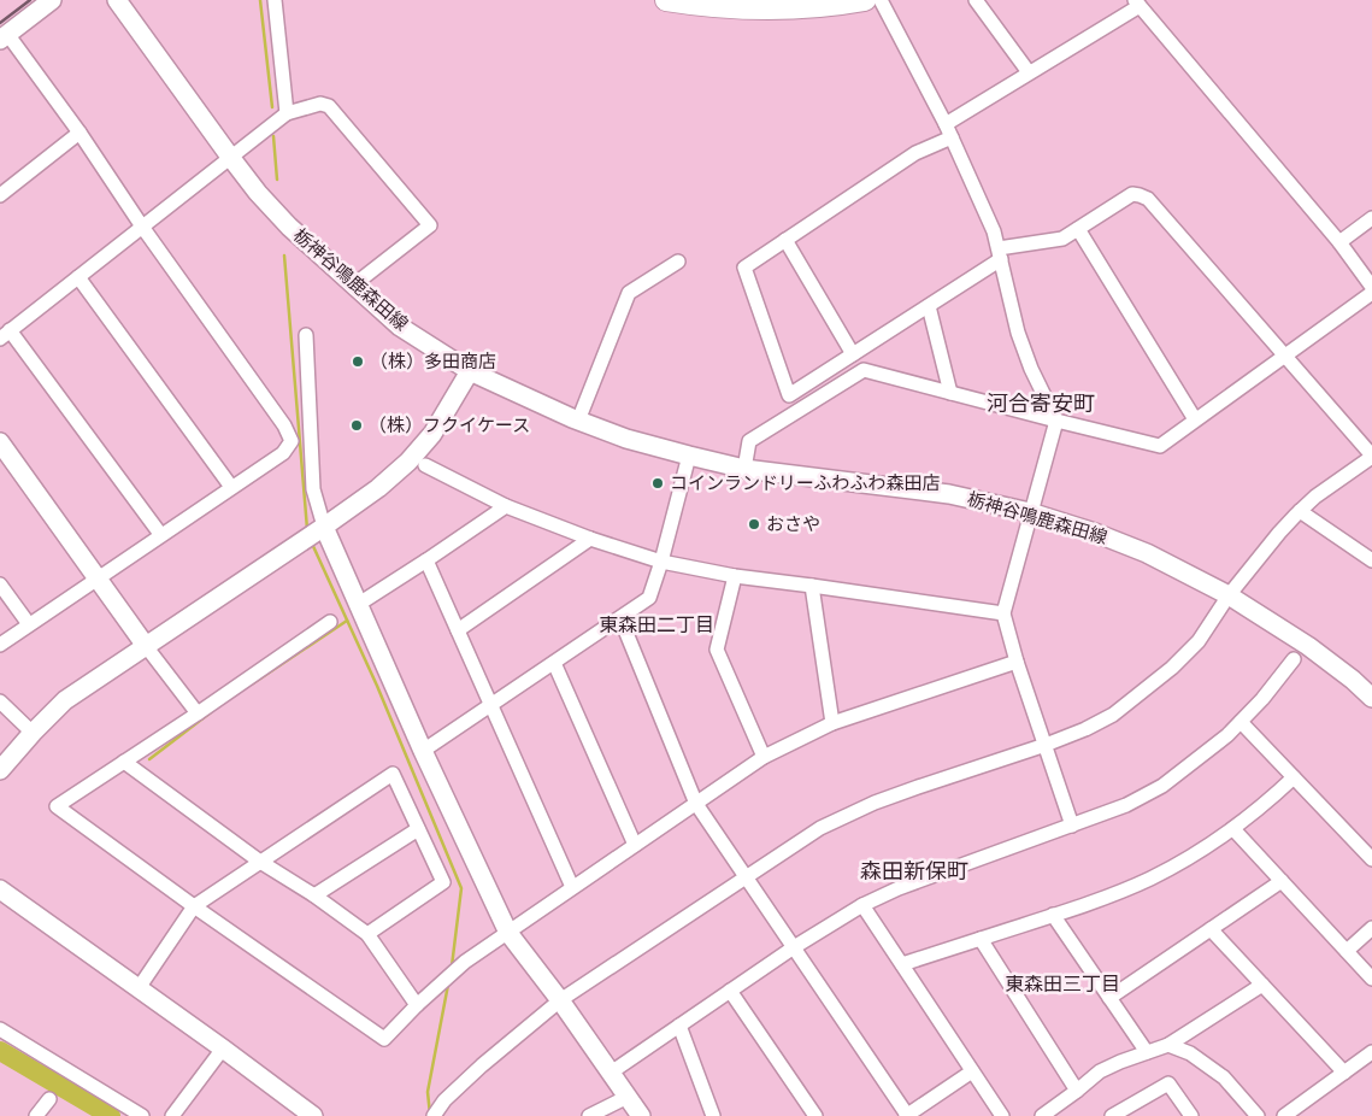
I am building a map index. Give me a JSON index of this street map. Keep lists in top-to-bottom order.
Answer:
{
  "streets": {
    "street": ["栃神谷鳴鹿森田線"]
  },
  "districts": [
    "河合寄安町",
    "東森田二丁目",
    "森田新保町",
    "東森田三丁目"
  ],
  "places": [
    "（株）多田商店",
    "（株）フクイケース",
    "コインランドリーふわふわ森田店",
    "おさや"
  ]
}
